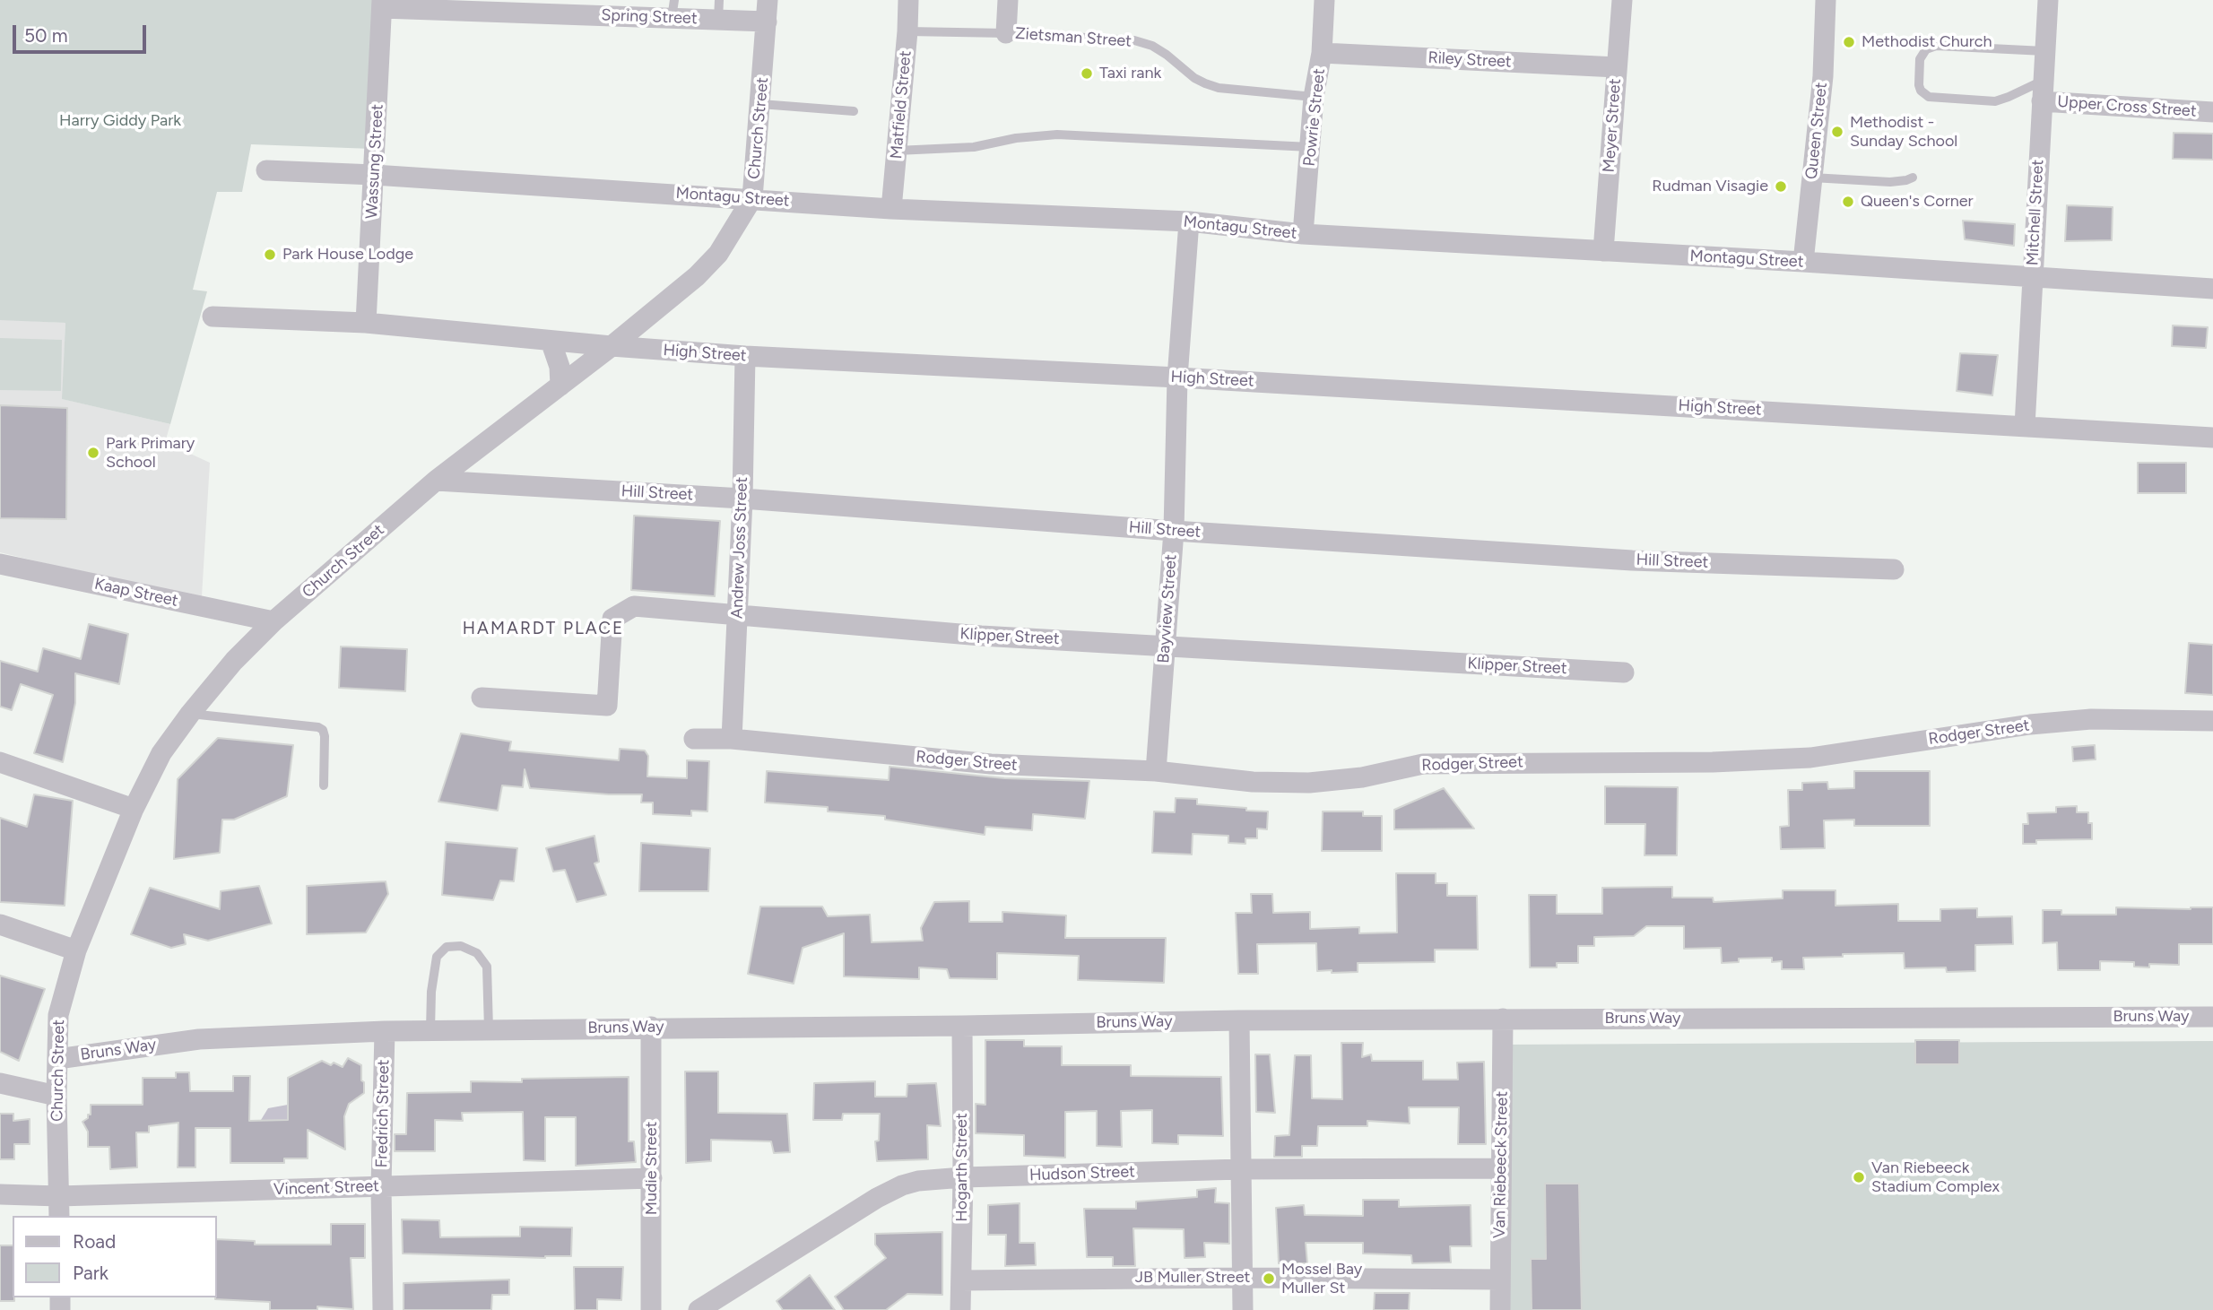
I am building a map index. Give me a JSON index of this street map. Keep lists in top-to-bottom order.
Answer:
{
  "streets": {
    "street": [
      "Spring Street",
      "Zietsman Street",
      "Riley Street",
      "Matfield Street",
      "Upper Cross Street",
      "Powrie Street",
      "Meyer Street",
      "Church Street",
      "Queen Street",
      "Wassung Street",
      "Montagu Street",
      "Mitchell Street",
      "High Street",
      "Hill Street",
      "Andrew Joss Street",
      "Kaap Street",
      "Bayview Street",
      "Klipper Street",
      "Rodger Street",
      "Bruns Way",
      "Fredrich Street",
      "Van Riebeeck Street",
      "Hogarth Street",
      "Mudie Street",
      "Hudson Street",
      "Vincent Street",
      "JB Muller Street"
    ]
  },
  "crossings": [
    ["Spring Street", "Church Street"],
    ["Spring Street", "Wassung Street"],
    ["Zietsman Street", "Matfield Street"],
    ["Zietsman Street", "Powrie Street"],
    ["Riley Street", "Powrie Street"],
    ["Riley Street", "Meyer Street"],
    ["Matfield Street", "Montagu Street"],
    ["Upper Cross Street", "Mitchell Street"],
    ["Powrie Street", "Montagu Street"],
    ["Meyer Street", "Montagu Street"],
    ["Church Street", "Montagu Street"],
    ["Church Street", "High Street"],
    ["Church Street", "Hill Street"],
    ["Church Street", "Kaap Street"],
    ["Church Street", "Bruns Way"],
    ["Church Street", "Vincent Street"],
    ["Queen Street", "Montagu Street"],
    ["Wassung Street", "Montagu Street"],
    ["Wassung Street", "High Street"],
    ["Montagu Street", "Mitchell Street"],
    ["Montagu Street", "Bayview Street"],
    ["Mitchell Street", "High Street"],
    ["High Street", "Andrew Joss Street"],
    ["High Street", "Bayview Street"],
    ["Hill Street", "Andrew Joss Street"],
    ["Hill Street", "Bayview Street"],
    ["Andrew Joss Street", "Klipper Street"],
    ["Andrew Joss Street", "Rodger Street"],
    ["Bayview Street", "Klipper Street"],
    ["Bayview Street", "Rodger Street"],
    ["Bruns Way", "Fredrich Street"],
    ["Bruns Way", "Van Riebeeck Street"],
    ["Bruns Way", "Hogarth Street"],
    ["Bruns Way", "Mudie Street"],
    ["Fredrich Street", "Vincent Street"],
    ["Van Riebeeck Street", "Hudson Street"],
    ["Van Riebeeck Street", "JB Muller Street"],
    ["Hogarth Street", "Hudson Street"],
    ["Hogarth Street", "JB Muller Street"],
    ["Mudie Street", "Vincent Street"]
  ],
  "districts": ["HAMARDT PLACE"],
  "parks": ["Harry Giddy Park"],
  "places": [
    "Methodist Church",
    "Taxi rank",
    "Methodist - Sunday School",
    "Rudman Visagie",
    "Queen's Corner",
    "Park House Lodge",
    "Park Primary School",
    "Van Riebeeck Stadium Complex",
    "Mossel Bay Muller St"
  ],
  "legend": ["Road", "Park"],
  "scale_bar": "50 m"
}
